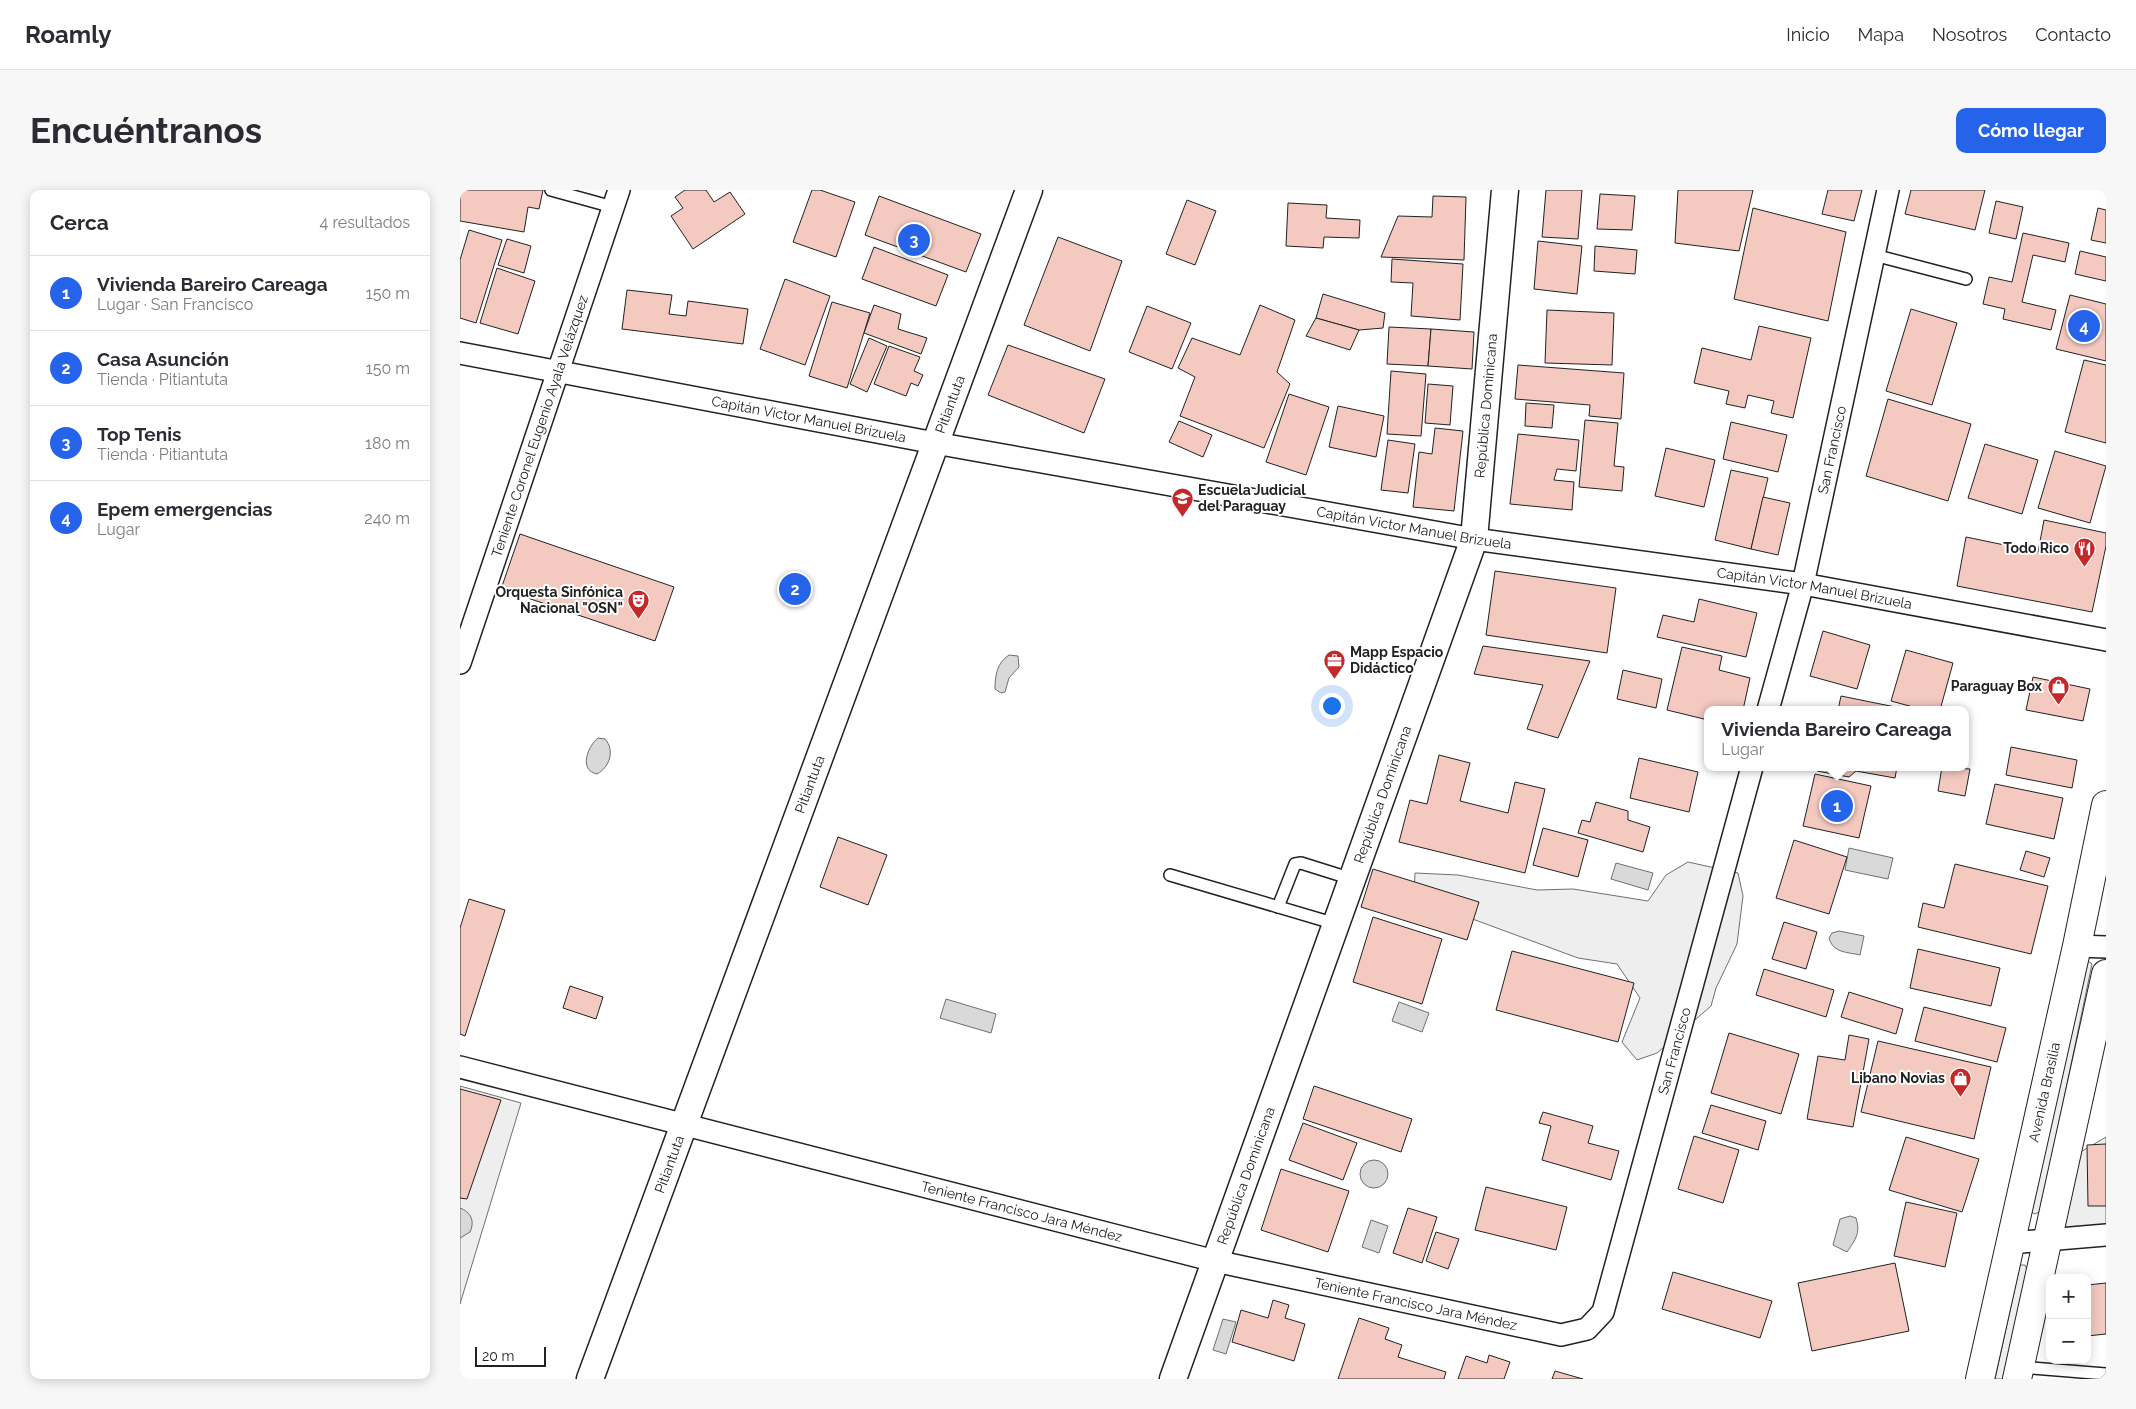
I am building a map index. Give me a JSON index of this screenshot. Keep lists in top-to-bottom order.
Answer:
{
  "streets": {
    "main road": ["Avenida Brasilia"],
    "street": [
      "Pitiantuta",
      "República Dominicana",
      "Capitán Victor Manuel Brizuela",
      "Teniente Coronel Eugenio Ayala Velázquez",
      "San Francisco",
      "Teniente Francisco Jara Méndez"
    ]
  },
  "crossings": [
    ["Pitiantuta", "Capitán Victor Manuel Brizuela"],
    ["Pitiantuta", "Teniente Francisco Jara Méndez"],
    ["República Dominicana", "Capitán Victor Manuel Brizuela"],
    ["República Dominicana", "Teniente Francisco Jara Méndez"],
    ["Capitán Victor Manuel Brizuela", "Teniente Coronel Eugenio Ayala Velázquez"],
    ["Capitán Victor Manuel Brizuela", "San Francisco"],
    ["San Francisco", "Teniente Francisco Jara Méndez"]
  ],
  "places": {
    "school or university": ["Escuela Judicial del Paraguay"],
    "restaurant": ["Todo Rico"],
    "theatre": ["Orquesta Sinfónica Nacional \"OSN\""],
    "office": ["Mapp Espacio Didáctico"],
    "shop": ["Paraguay Box", "Libano Novias"]
  },
  "scale_bar": "20 m",
  "page": {
    "header": "Roamly",
    "nav": [
      "Inicio",
      "Mapa",
      "Nosotros",
      "Contacto"
    ],
    "buttons": "Cómo llegar",
    "title": "Encuéntranos",
    "heading": ["Cerca", "4 resultados"],
    "pins": [
      "3",
      "4",
      "2",
      "1"
    ],
    "list": [
      {
        "mark": "1",
        "name": "Vivienda Bareiro Careaga",
        "note": "Lugar · San Francisco",
        "value": "150 m"
      },
      {
        "mark": "2",
        "name": "Casa Asunción",
        "note": "Tienda · Pitiantuta",
        "value": "150 m"
      },
      {
        "mark": "3",
        "name": "Top Tenis",
        "note": "Tienda · Pitiantuta",
        "value": "180 m"
      },
      {
        "mark": "4",
        "name": "Epem emergencias",
        "note": "Lugar",
        "value": "240 m"
      }
    ],
    "popup": ["Vivienda Bareiro Careaga", "Lugar"],
    "map_buttons": ["+", "−"],
    "scale": "20 m"
  }
}
